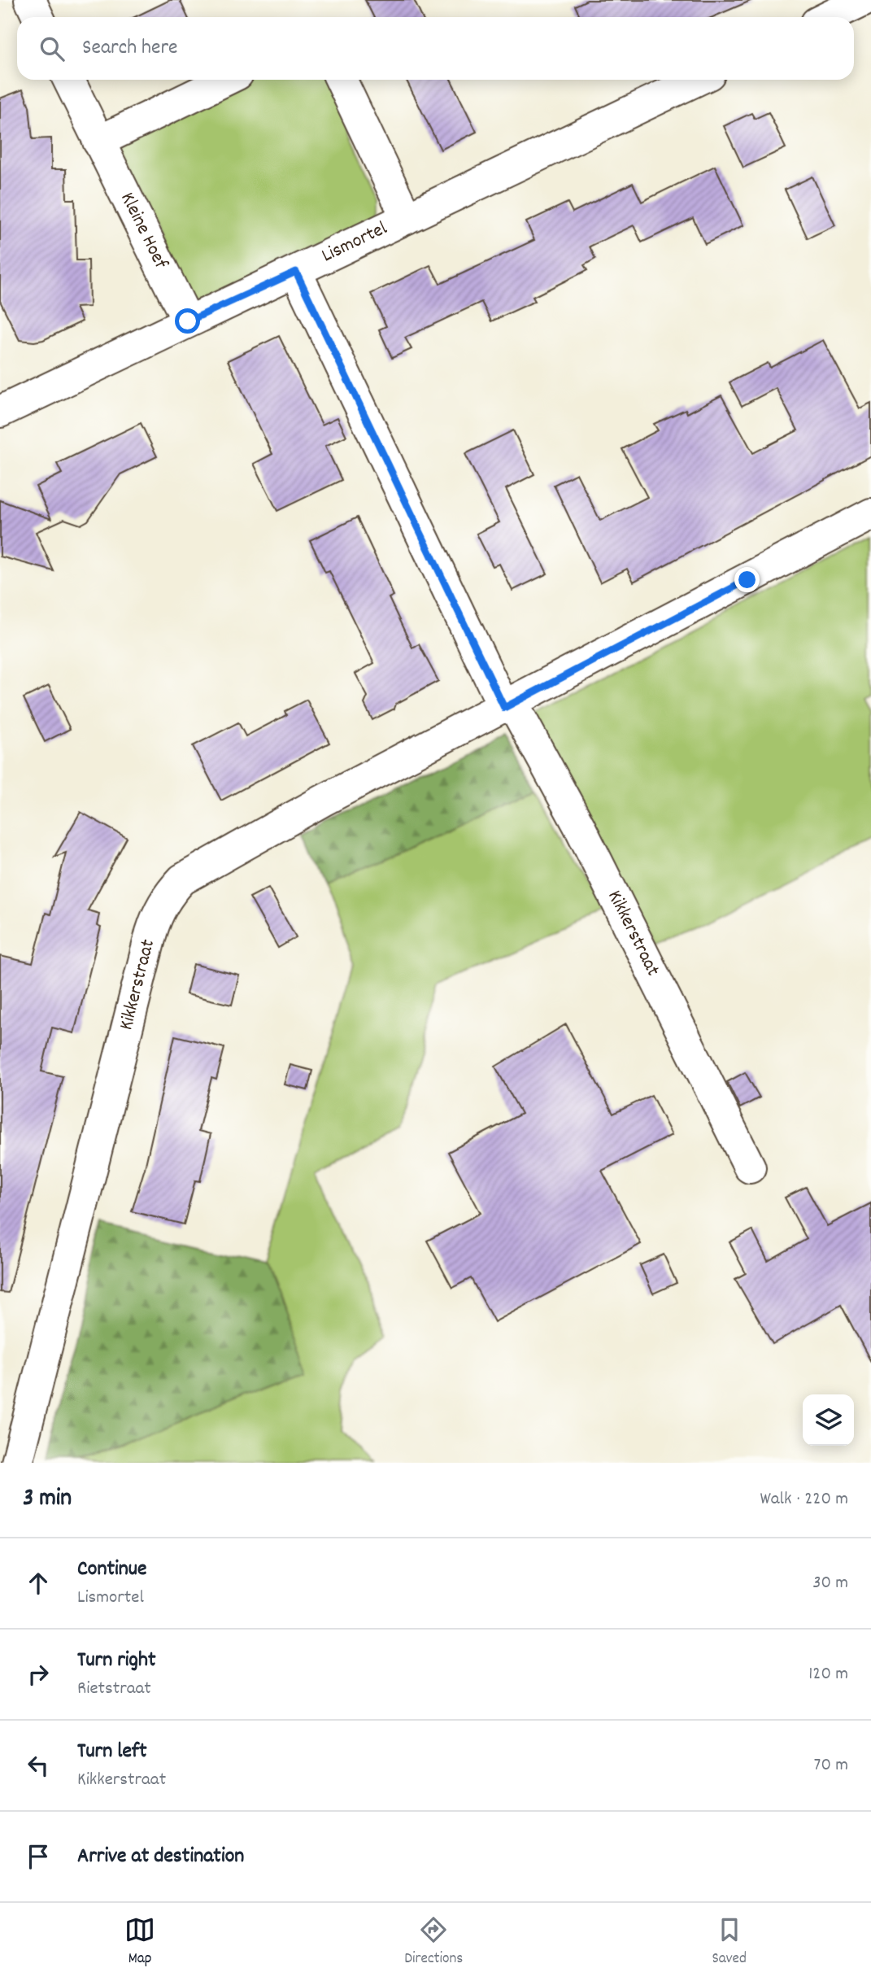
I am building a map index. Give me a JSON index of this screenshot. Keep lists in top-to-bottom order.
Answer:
{
  "streets": {
    "street": ["Kleine Hoef", "Lismortel", "Kikkerstraat"]
  },
  "crossings": [
    ["Kleine Hoef", "Lismortel"]
  ],
  "page": {
    "search": "Search here",
    "heading": ["3 min", "Walk · 220 m"],
    "list": [
      ["Continue", "Lismortel", "30 m"],
      ["Turn right", "Rietstraat", "120 m"],
      ["Turn left", "Kikkerstraat", "70 m"],
      "Arrive at destination"
    ],
    "nav": ["Map", "Directions", "Saved"]
  }
}
